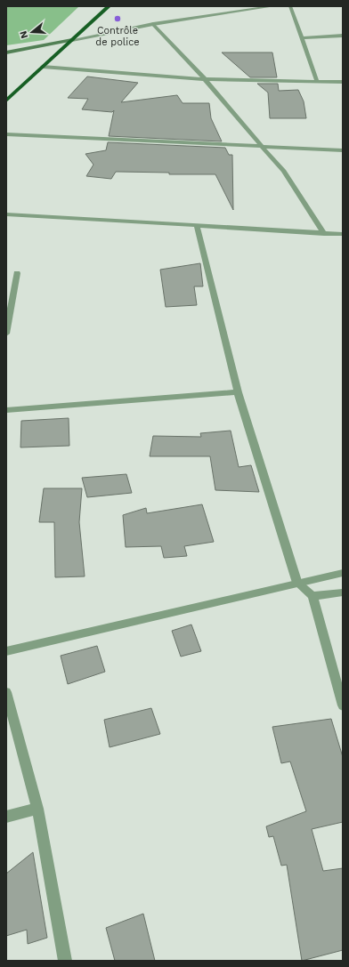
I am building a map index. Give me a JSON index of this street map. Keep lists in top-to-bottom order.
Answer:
{
  "places": ["Contrôle de police"],
  "north": "left"
}
